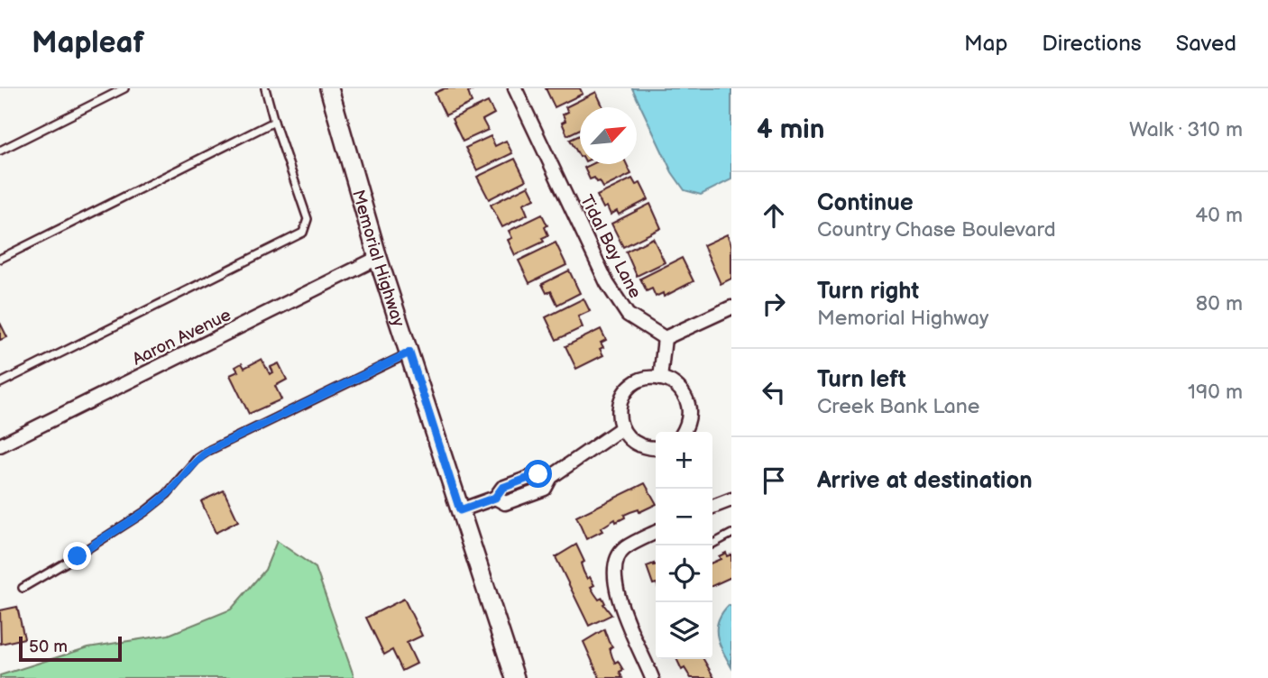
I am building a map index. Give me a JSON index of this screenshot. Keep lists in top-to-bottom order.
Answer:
{
  "streets": {
    "street": ["Tidal Bay Lane", "Memorial Highway", "Aaron Avenue"]
  },
  "crossings": [
    ["Memorial Highway", "Aaron Avenue"]
  ],
  "scale_bar": "50 m",
  "north": "top right",
  "page": {
    "header": "Mapleaf",
    "nav": ["Map", "Directions", "Saved"],
    "heading": ["4 min", "Walk · 310 m"],
    "list": [
      ["Continue", "Country Chase Boulevard", "40 m"],
      ["Turn right", "Memorial Highway", "80 m"],
      ["Turn left", "Creek Bank Lane", "190 m"],
      "Arrive at destination"
    ],
    "map_buttons": ["+", "−"],
    "scale": "50 m"
  }
}
